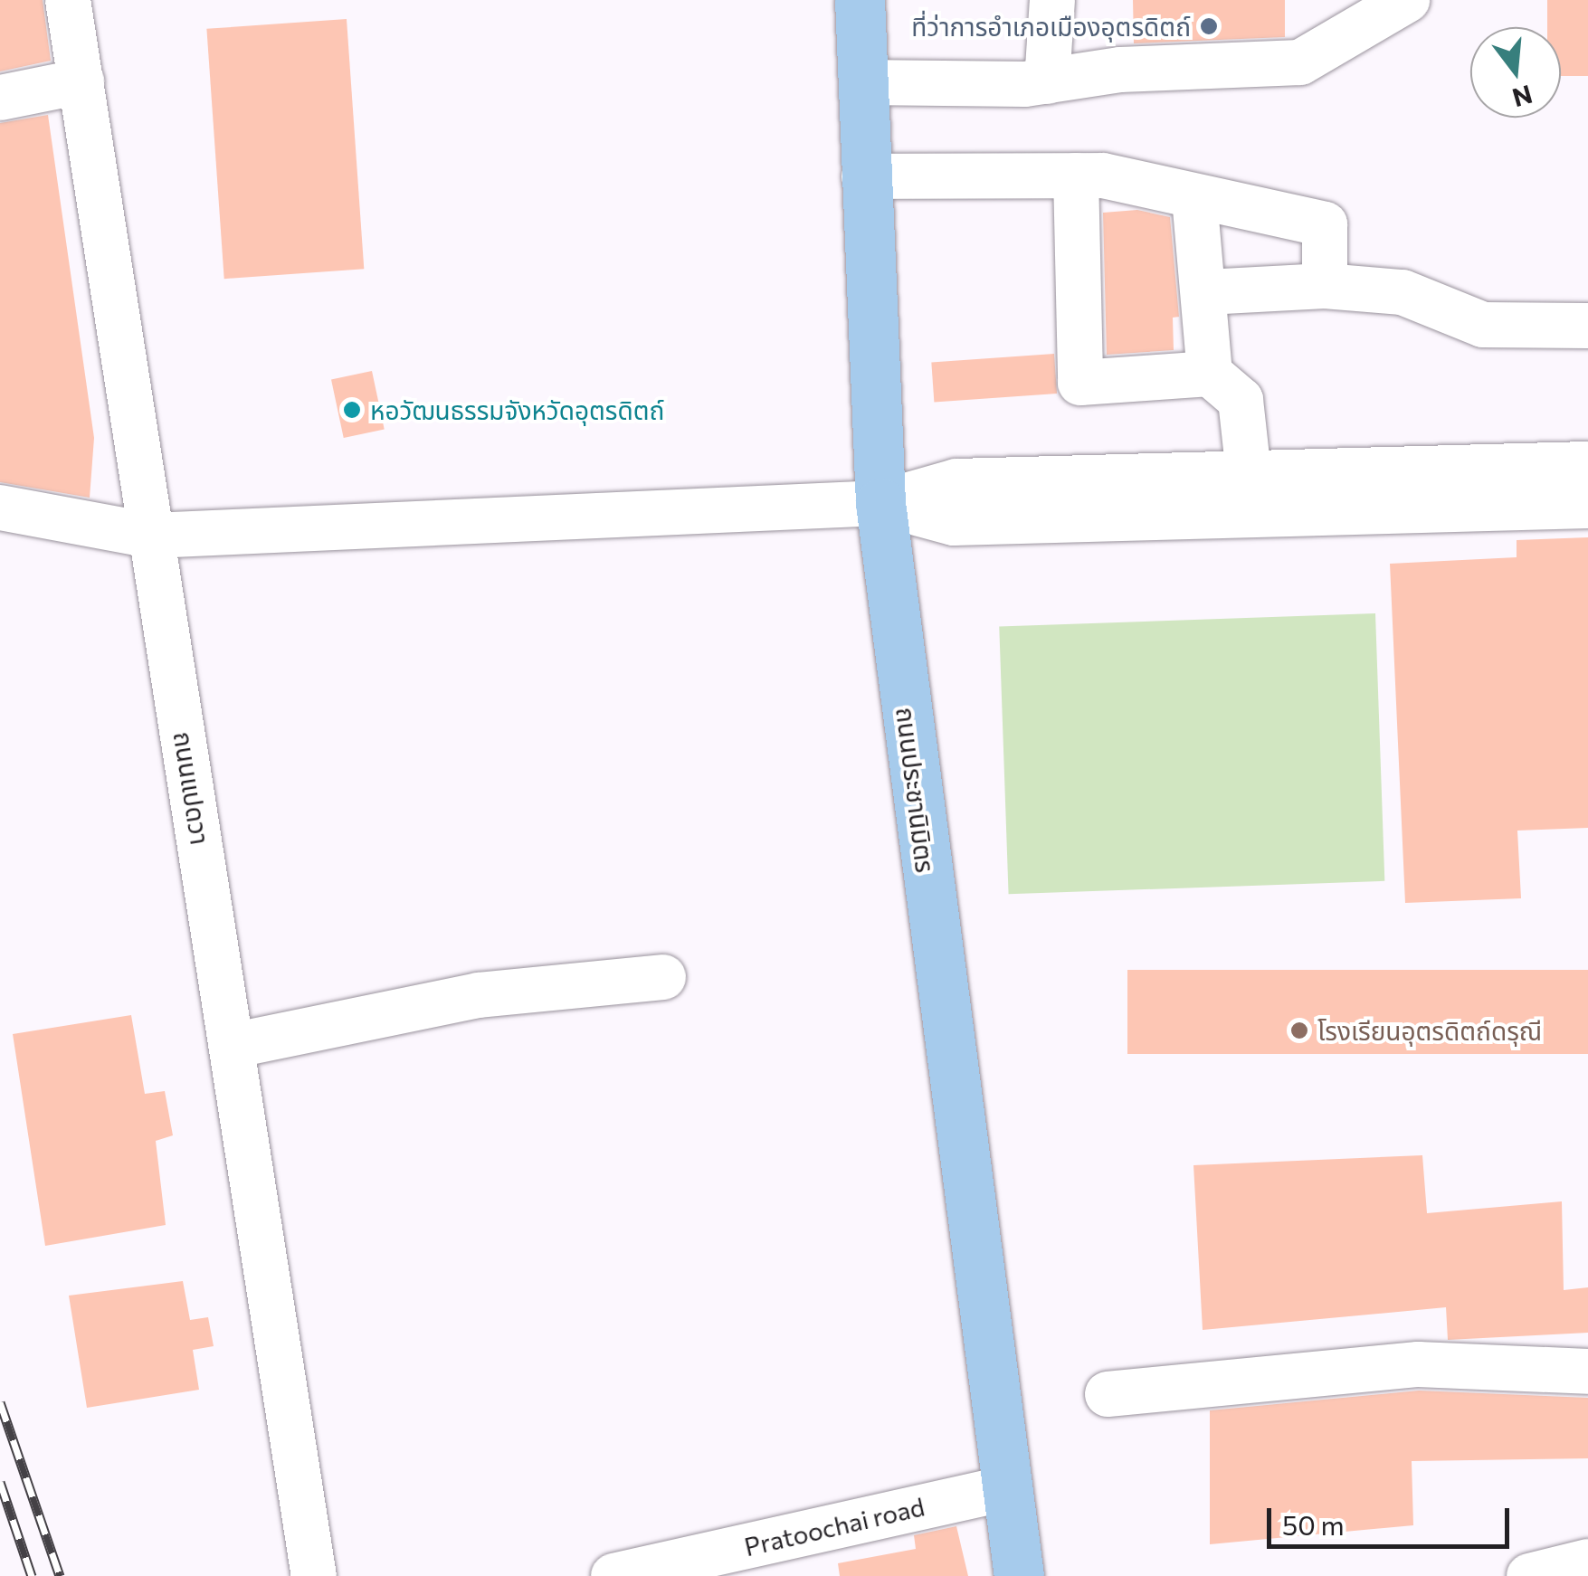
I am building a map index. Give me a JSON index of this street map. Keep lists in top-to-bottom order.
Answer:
{
  "streets": {
    "main road": ["ถนนประชานิมิตร"],
    "street": ["ถนนแปดวา", "Pratoochai road"]
  },
  "crossings": [
    ["ถนนประชานิมิตร", "Pratoochai road"]
  ],
  "places": ["ที่ว่าการอำเภอเมืองอุตรดิตถ์", "หอวัฒนธรรมจังหวัดอุตรดิตถ์", "โรงเรียนอุตรดิตถ์ดรุณี"],
  "scale_bar": "50 m",
  "north": "bottom"
}
